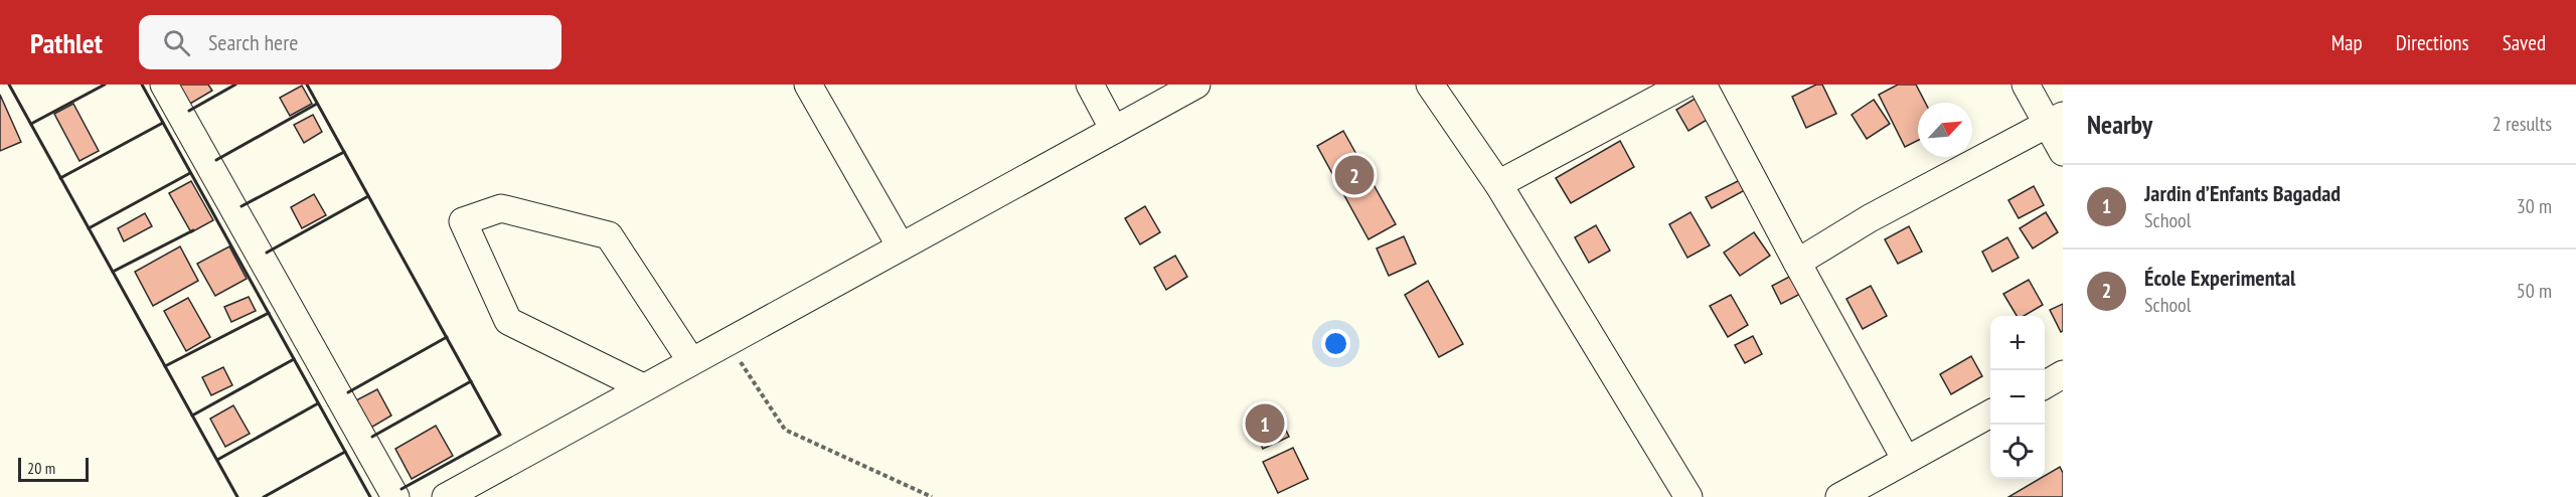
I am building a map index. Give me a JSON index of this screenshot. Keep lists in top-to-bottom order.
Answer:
{
  "scale_bar": "20 m",
  "north": "top right",
  "page": {
    "header": "Pathlet",
    "search": "Search here",
    "nav": ["Map", "Directions", "Saved"],
    "heading": ["Nearby", "2 results"],
    "pins": ["2", "1"],
    "list": [
      {
        "mark": "1",
        "name": "Jardin d’Enfants Bagadad",
        "note": "School",
        "value": "30 m"
      },
      {
        "mark": "2",
        "name": "École Experimental",
        "note": "School",
        "value": "50 m"
      }
    ],
    "map_buttons": ["+", "−"],
    "scale": "20 m"
  }
}
